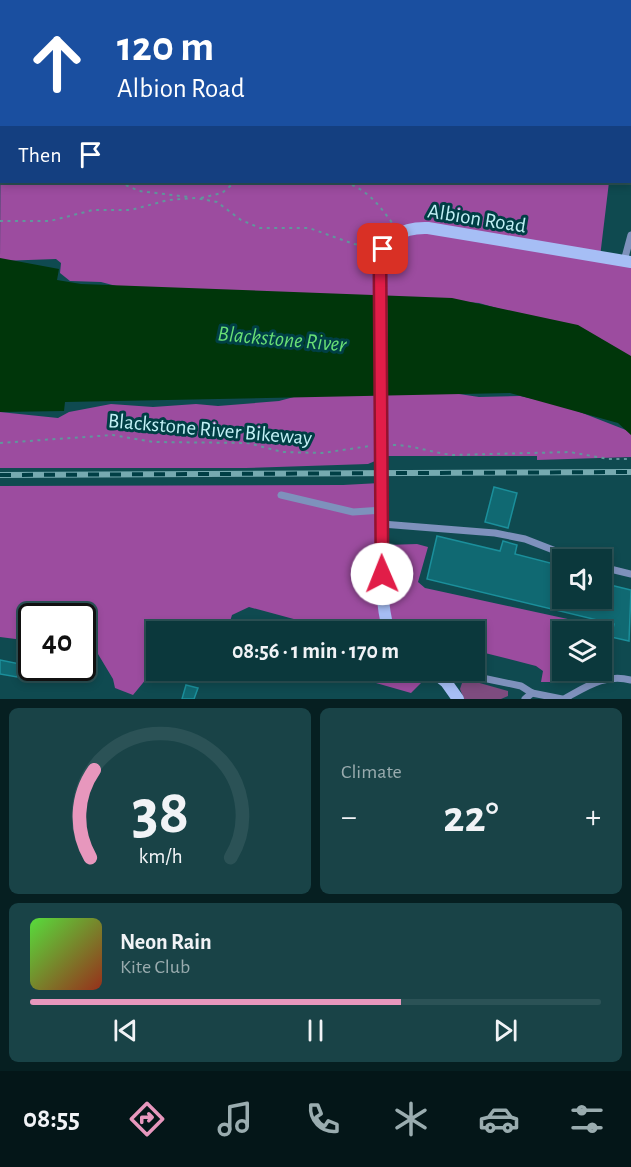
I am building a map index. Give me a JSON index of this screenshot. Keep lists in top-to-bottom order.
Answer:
{
  "streets": {
    "street": ["Albion Road"],
    "path": ["Blackstone River Bikeway"]
  },
  "water": ["Blackstone River"],
  "page": {
    "turn": ["120 m", "Albion Road"],
    "then": "Then",
    "limit": "40",
    "trip": "08:56 · 1 min · 170 m",
    "tile": "Climate",
    "heat": ["−", "22°", "+"],
    "song": ["Neon Rain", "Kite Club"],
    "tabs": "08:55",
    "gauge": ["38", "km/h"]
  }
}
